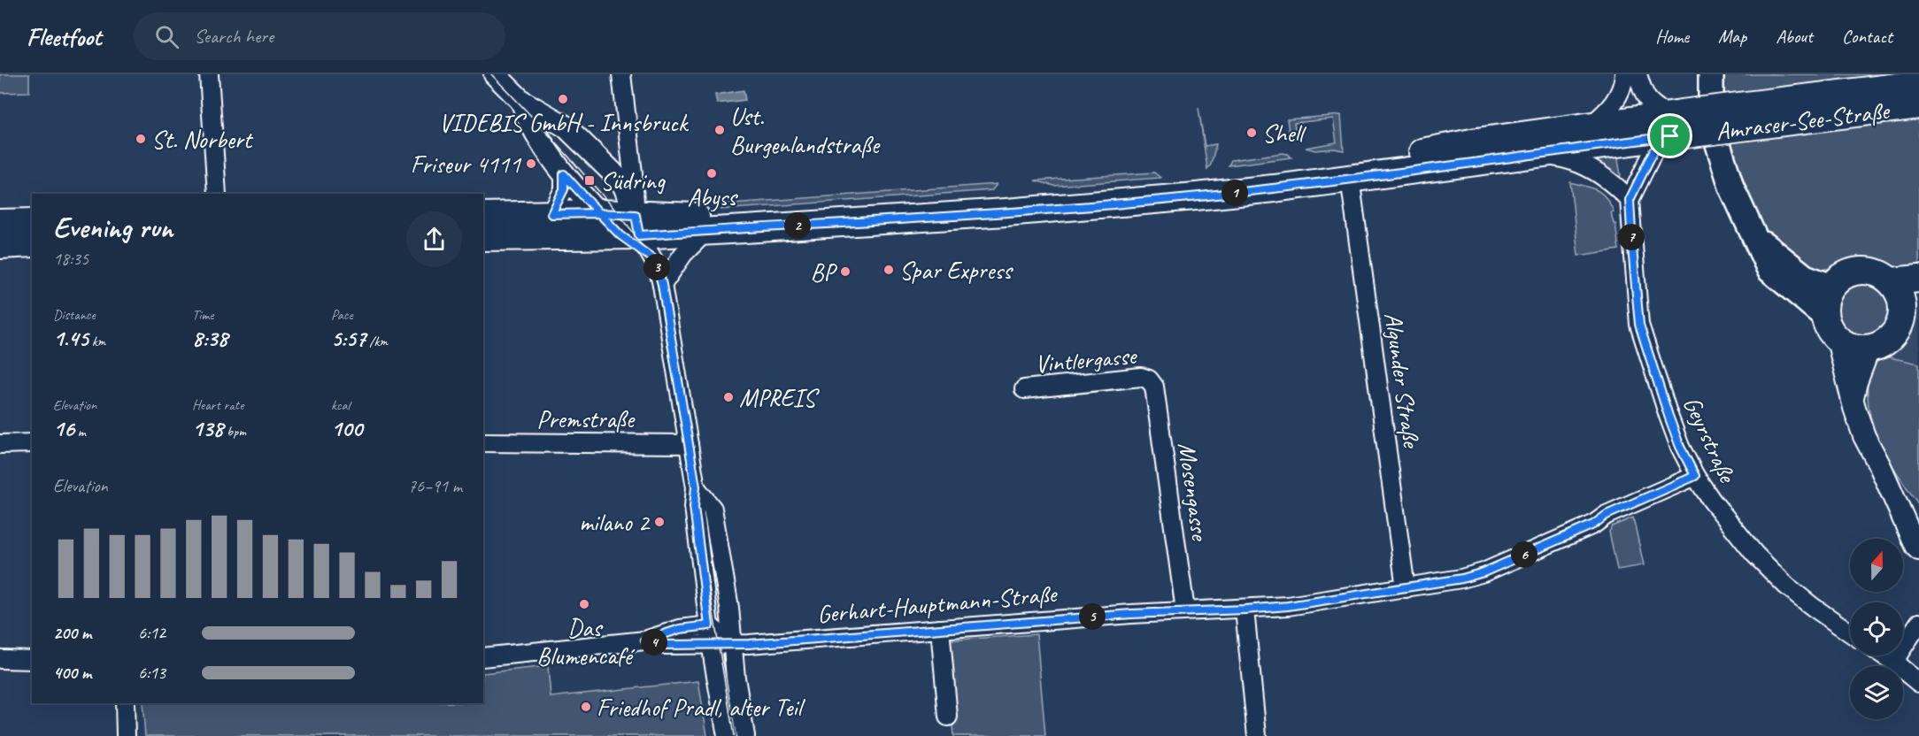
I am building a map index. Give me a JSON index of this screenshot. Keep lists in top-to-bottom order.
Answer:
{
  "streets": {
    "main road": ["Amraser-See-Straße"],
    "street": [
      "Vintlergasse",
      "Algunder Straße",
      "Premstraße",
      "Geyrstraße",
      "Mosengasse",
      "Gerhart-Hauptmann-Straße"
    ]
  },
  "crossings": [
    ["Amraser-See-Straße", "Algunder Straße"],
    ["Vintlergasse", "Mosengasse"],
    ["Algunder Straße", "Gerhart-Hauptmann-Straße"],
    ["Geyrstraße", "Gerhart-Hauptmann-Straße"],
    ["Mosengasse", "Gerhart-Hauptmann-Straße"]
  ],
  "places": {
    "other": [
      "VIDEBIS GmbH - Innsbruck",
      "Ust. Burgenlandstraße",
      "Shell",
      "St. Norbert",
      "Friseur 4111",
      "Abyss",
      "Spar Express",
      "BP",
      "MPREIS",
      "milano 2",
      "Das Blumencafé",
      "Friedhof Pradl, alter Teil"
    ],
    "transit": ["Südring"]
  },
  "north": "top",
  "page": {
    "header": "Fleetfoot",
    "search": "Search here",
    "nav": [
      "Home",
      "Map",
      "About",
      "Contact"
    ],
    "pins": [
      "1",
      "2",
      "7",
      "3",
      "6",
      "5",
      "4"
    ],
    "heading": ["Evening run", "18:35"],
    "stats": [
      ["Distance", "1.45 km"],
      ["Time", "8:38"],
      ["Pace", "5:57 /km"],
      ["Elevation", "16 m"],
      ["Heart rate", "138 bpm"],
      ["kcal", "100"]
    ],
    "chart": ["Elevation", "76–91 m"],
    "list": [
      {
        "name": "200 m",
        "note": "6:12"
      },
      {
        "name": "400 m",
        "note": "6:13"
      }
    ]
  }
}
